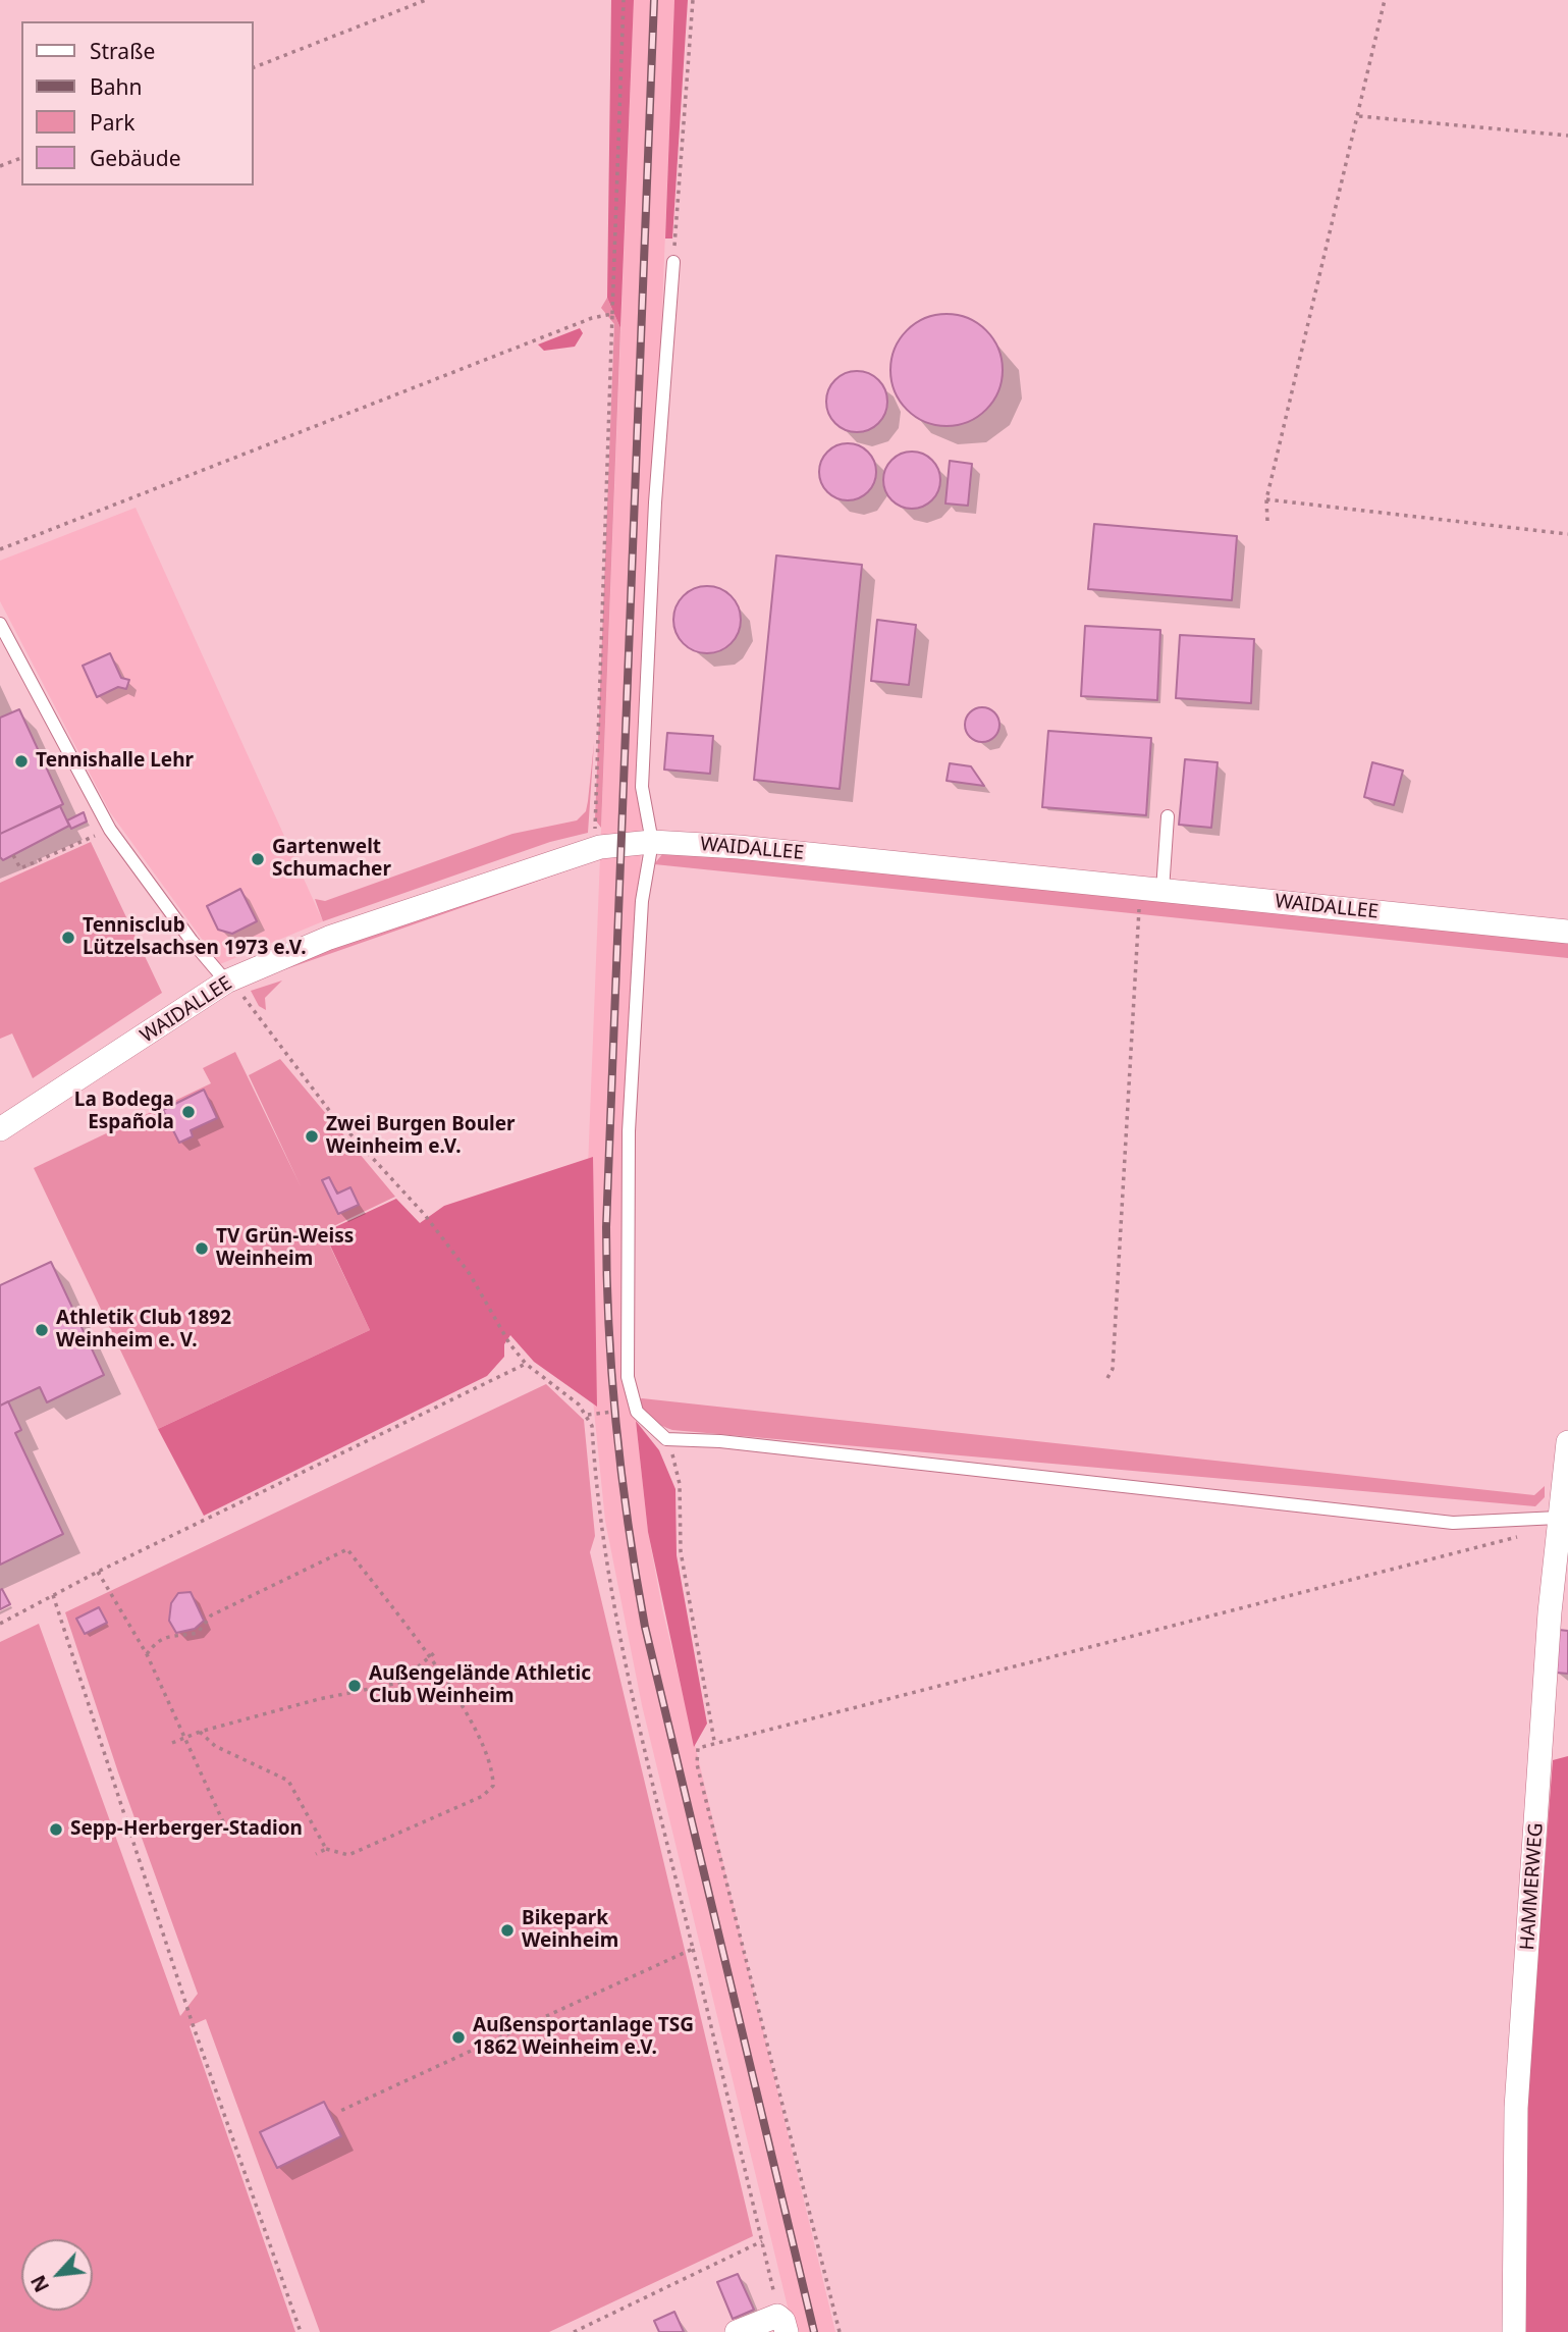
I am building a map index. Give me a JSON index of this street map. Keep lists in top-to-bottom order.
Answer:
{
  "streets": {
    "street": ["WAIDALLEE", "HAMMERWEG"]
  },
  "places": [
    "Tennishalle Lehr",
    "Gartenwelt Schumacher",
    "Tennisclub Lützelsachsen 1973 e.V.",
    "La Bodega Española",
    "Zwei Burgen Bouler Weinheim e.V.",
    "TV Grün-Weiss Weinheim",
    "Athletik Club 1892 Weinheim e. V.",
    "Außengelände Athletic Club Weinheim",
    "Sepp-Herberger-Stadion",
    "Bikepark Weinheim",
    "Außensportanlage TSG 1862 Weinheim e.V."
  ],
  "legend": [
    "Straße",
    "Bahn",
    "Park",
    "Gebäude"
  ],
  "north": "bottom left"
}
